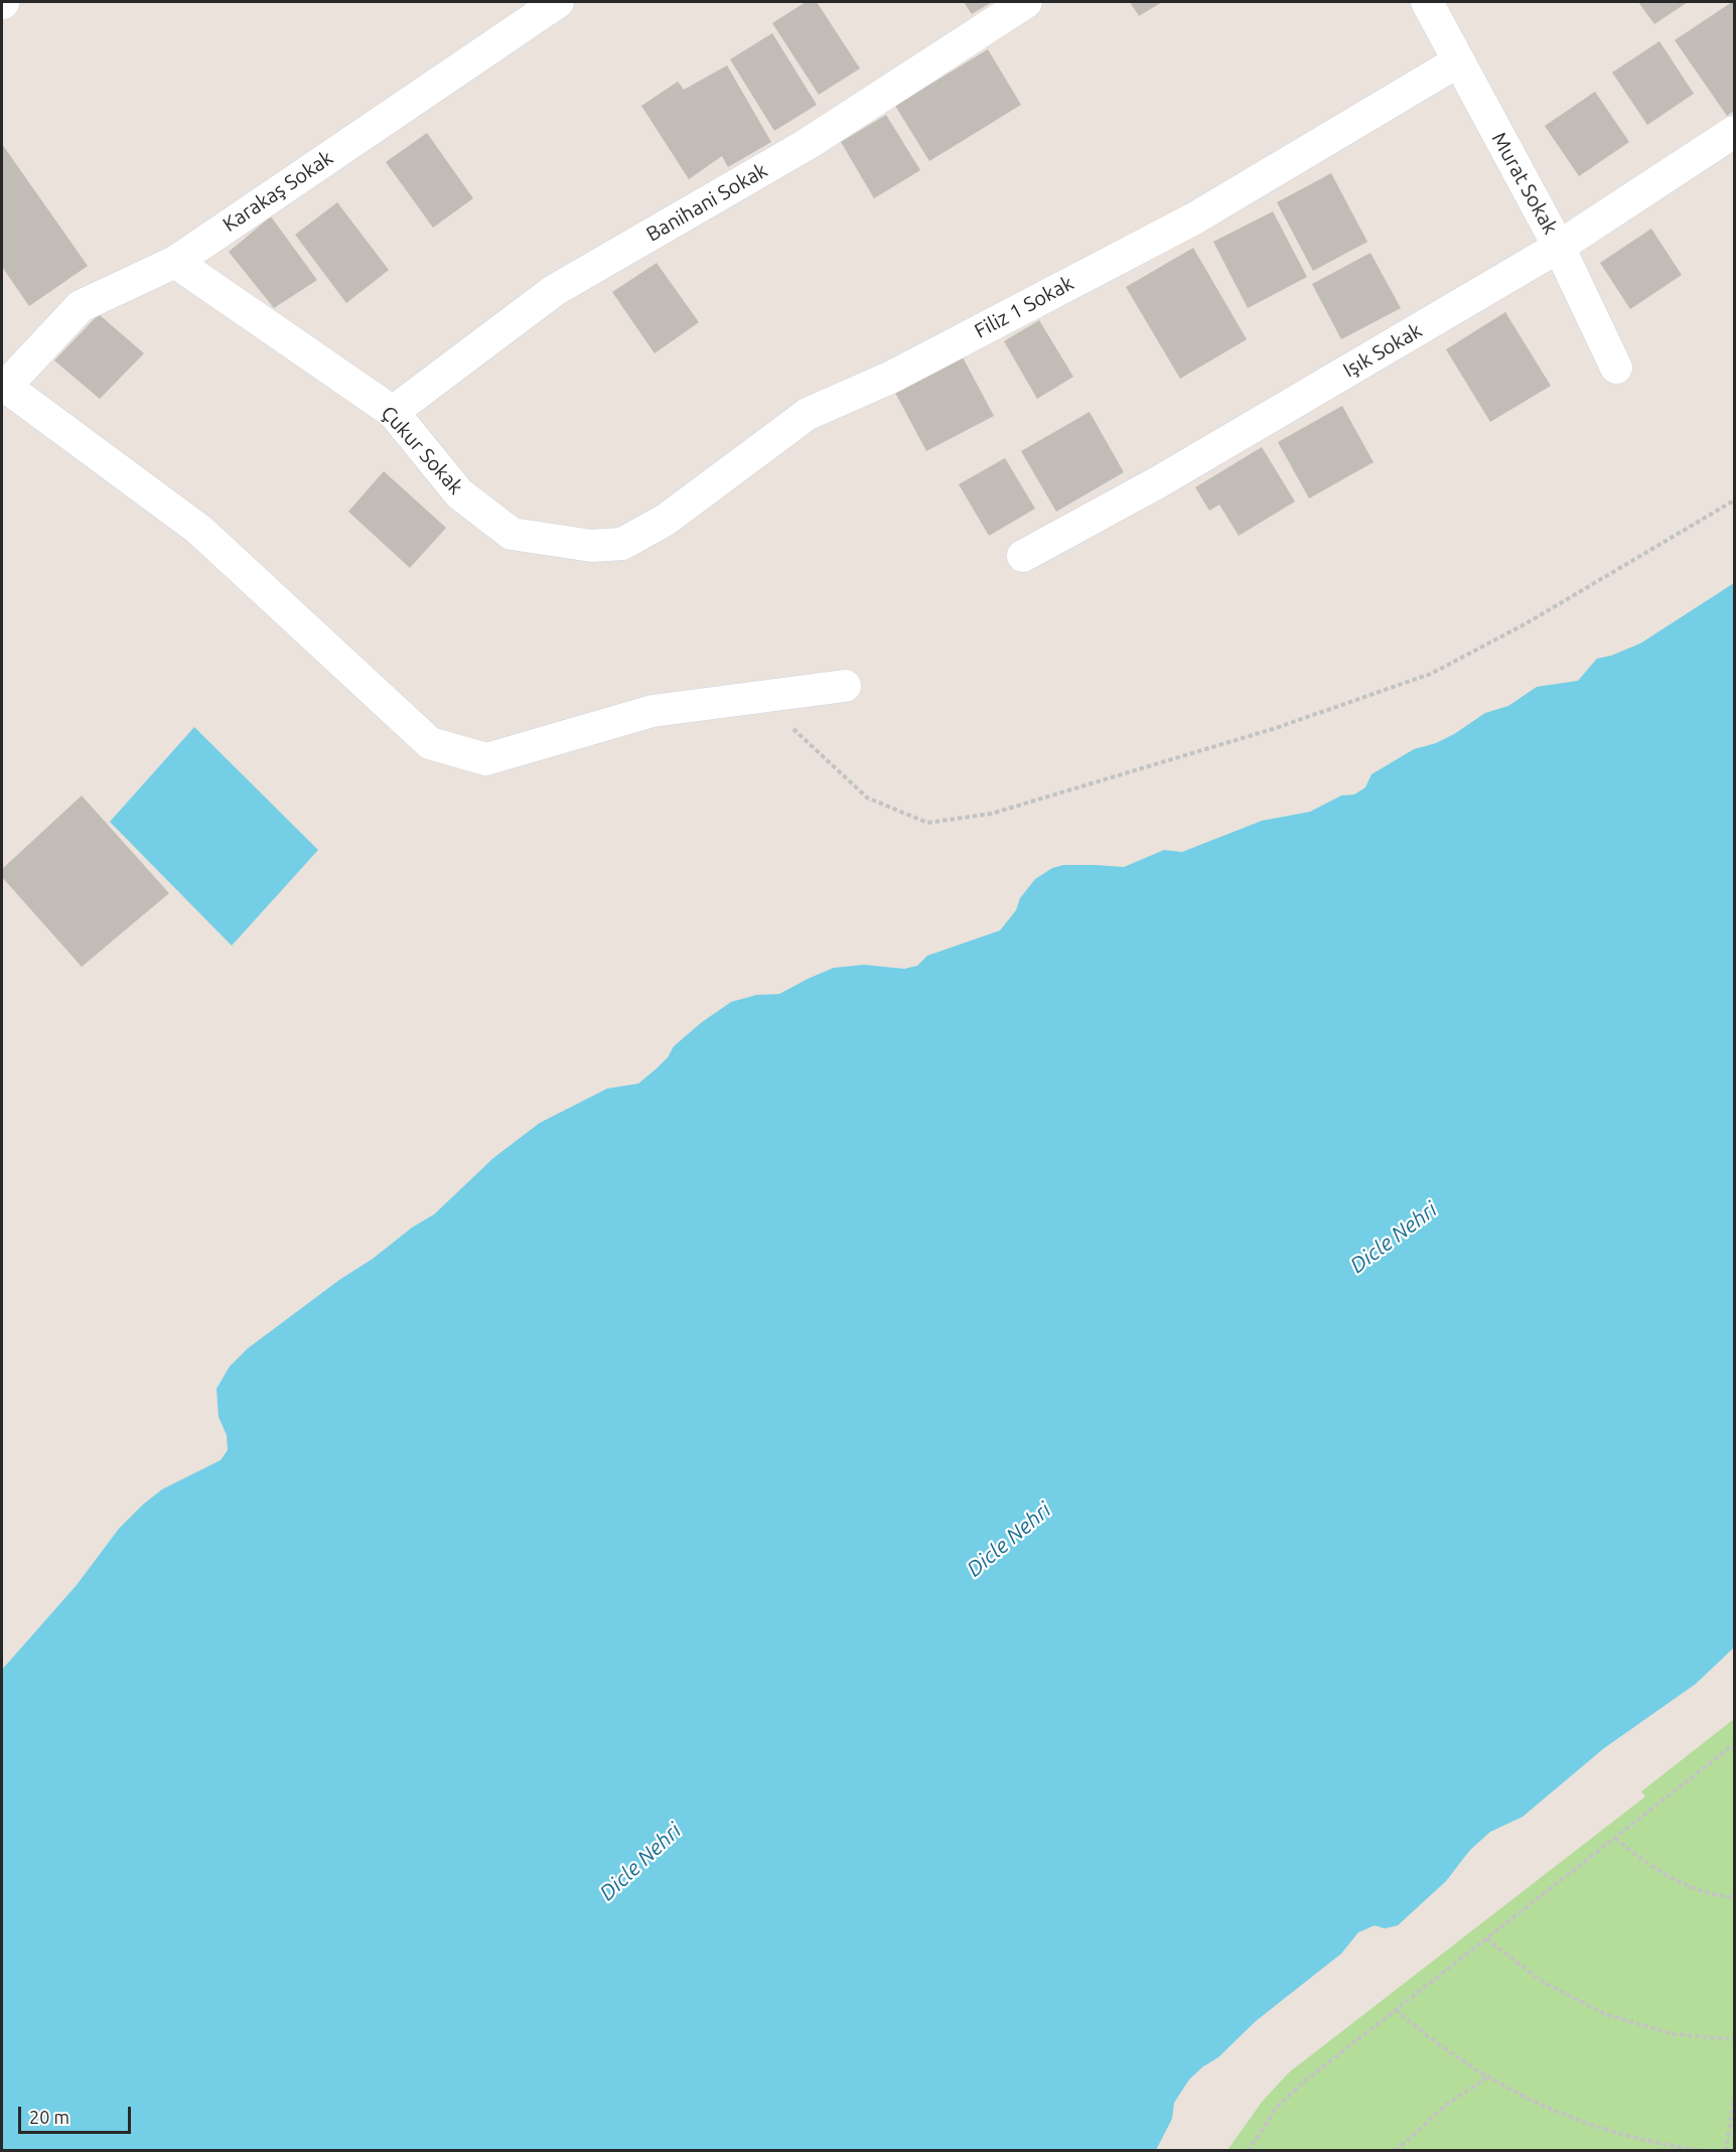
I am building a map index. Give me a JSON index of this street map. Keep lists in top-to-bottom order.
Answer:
{
  "streets": {
    "street": [
      "Murat Sokak",
      "Karakaş Sokak",
      "Banihani Sokak",
      "Filiz 1 Sokak",
      "Işık Sokak",
      "Çukur Sokak"
    ]
  },
  "crossings": [
    ["Murat Sokak", "Filiz 1 Sokak"],
    ["Murat Sokak", "Işık Sokak"],
    ["Karakaş Sokak", "Çukur Sokak"],
    ["Banihani Sokak", "Çukur Sokak"],
    ["Filiz 1 Sokak", "Çukur Sokak"]
  ],
  "water": ["Dicle Nehri"],
  "scale_bar": "20 m"
}
